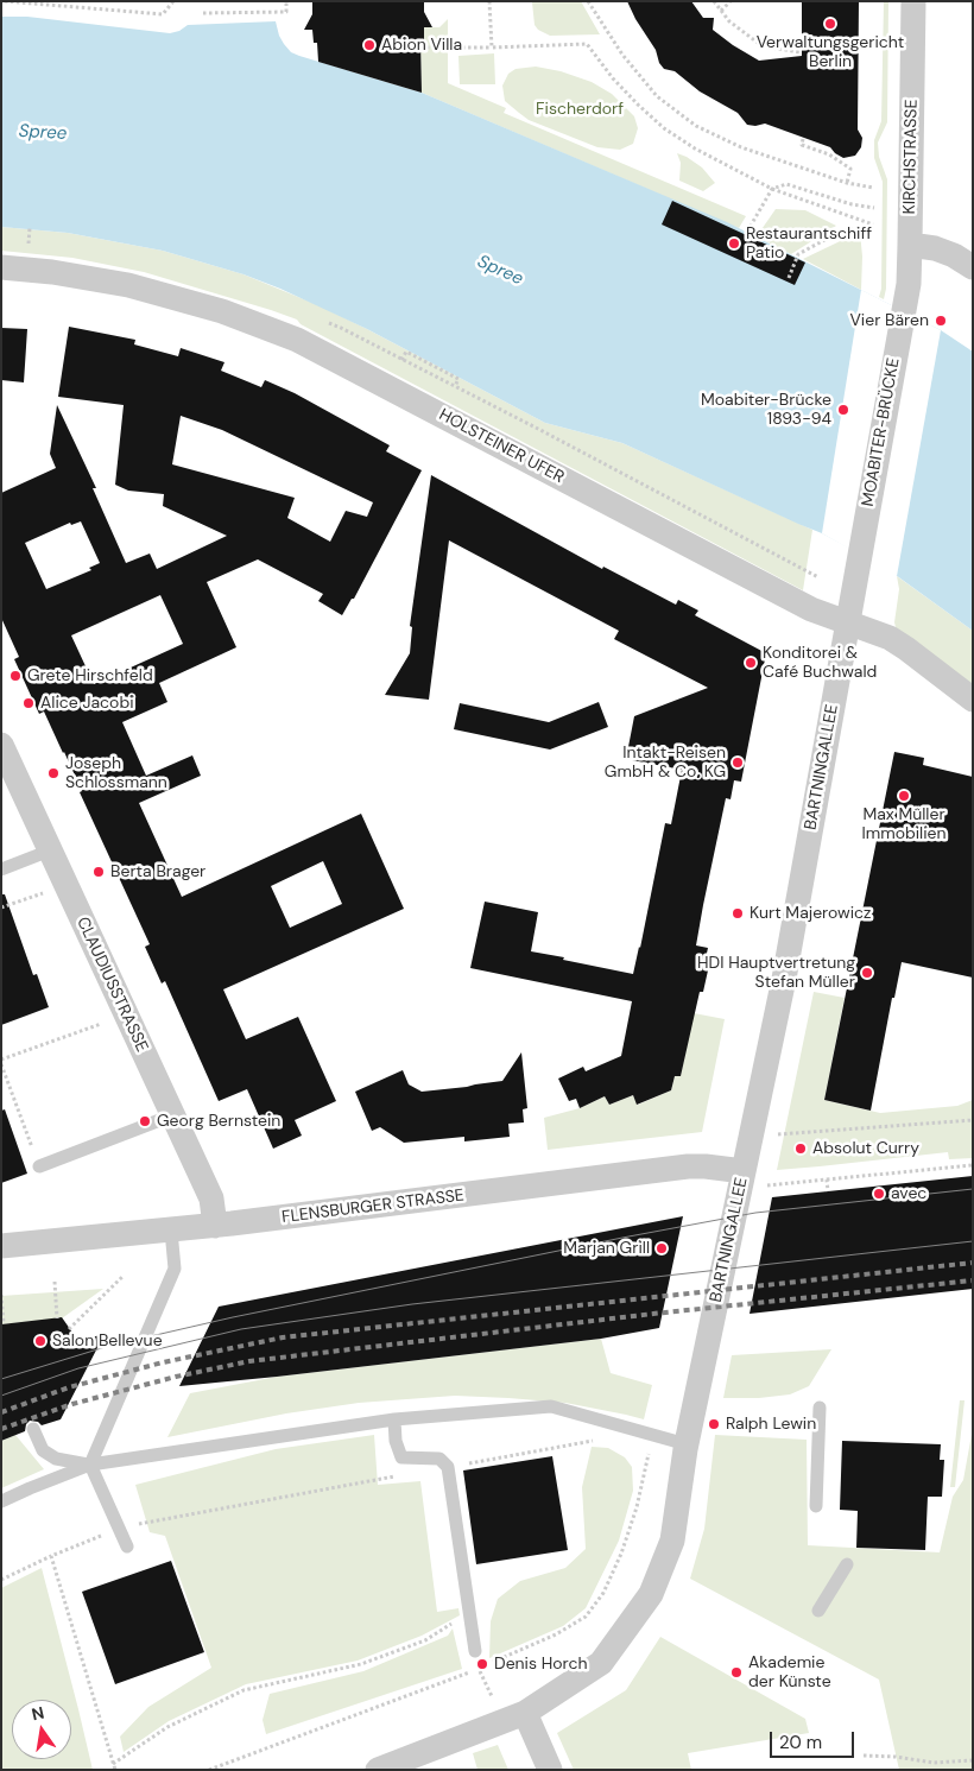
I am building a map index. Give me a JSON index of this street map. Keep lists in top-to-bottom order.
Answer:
{
  "streets": {
    "street": [
      "KIRCHSTRASSE",
      "MOABITER-BRÜCKE",
      "HOLSTEINER UFER",
      "BARTNINGALLEE",
      "CLAUDIUSSTRASSE",
      "FLENSBURGER STRASSE"
    ]
  },
  "crossings": [
    ["KIRCHSTRASSE", "MOABITER-BRÜCKE"],
    ["MOABITER-BRÜCKE", "BARTNINGALLEE"],
    ["HOLSTEINER UFER", "BARTNINGALLEE"],
    ["BARTNINGALLEE", "FLENSBURGER STRASSE"],
    ["CLAUDIUSSTRASSE", "FLENSBURGER STRASSE"]
  ],
  "water": ["Spree"],
  "parks": ["Fischerdorf"],
  "places": [
    "Verwaltungsgericht Berlin",
    "Abion Villa",
    "Restaurantschiff Patio",
    "Vier Bären",
    "Moabiter-Brücke 1893-94",
    "Konditorei & Café Buchwald",
    "Grete Hirschfeld",
    "Alice Jacobi",
    "Intakt-Reisen GmbH & Co. KG",
    "Joseph Schlossmann",
    "Max Müller Immobilien",
    "Berta Brager",
    "Kurt Majerowicz",
    "HDI Hauptvertretung Stefan Müller",
    "Georg Bernstein",
    "Absolut Curry",
    "avec",
    "Marjan Grill",
    "Salon Bellevue",
    "Ralph Lewin",
    "Denis Horch",
    "Akademie der Künste"
  ],
  "scale_bar": "20 m",
  "north": "top"
}
